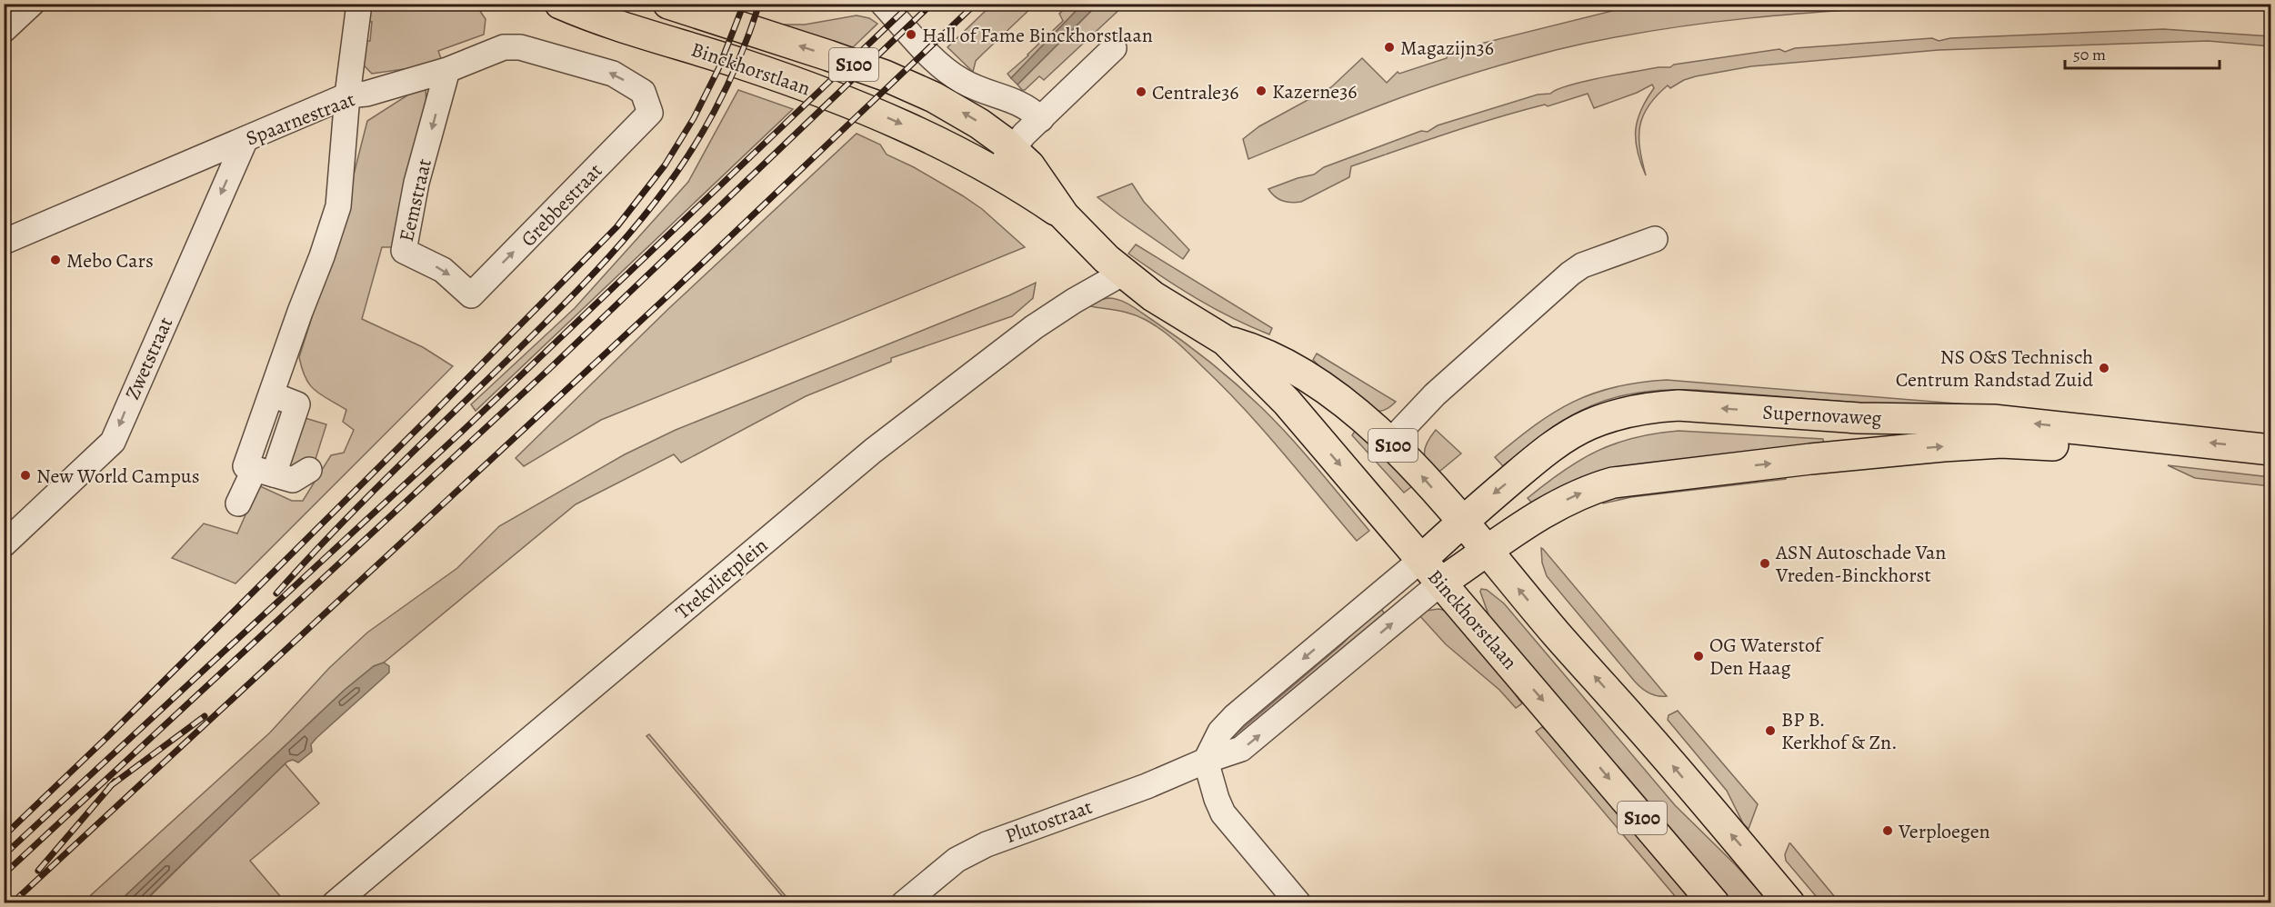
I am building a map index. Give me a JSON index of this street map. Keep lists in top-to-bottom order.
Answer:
{
  "streets": {
    "main road": ["S100", "Binckhorstlaan", "Supernovaweg"],
    "street": [
      "Spaarnestraat",
      "Eemstraat",
      "Grebbestraat",
      "Zwetstraat",
      "Trekvlietplein",
      "Plutostraat"
    ]
  },
  "crossings": [
    ["Binckhorstlaan", "Supernovaweg"],
    ["Binckhorstlaan", "Trekvlietplein"],
    ["Binckhorstlaan", "Plutostraat"],
    ["Spaarnestraat", "Eemstraat"],
    ["Spaarnestraat", "Grebbestraat"],
    ["Spaarnestraat", "Zwetstraat"],
    ["Eemstraat", "Grebbestraat"],
    ["Supernovaweg", "Plutostraat"]
  ],
  "one_way": ["Eemstraat", "Grebbestraat", "Zwetstraat"],
  "places": [
    "Hall of Fame Binckhorstlaan",
    "Magazijn36",
    "Kazerne36",
    "Centrale36",
    "Mebo Cars",
    "NS O&S Technisch Centrum Randstad Zuid",
    "New World Campus",
    "ASN Autoschade Van Vreden-Binckhorst",
    "OG Waterstof Den Haag",
    "BP B. Kerkhof & Zn.",
    "Verploegen"
  ],
  "scale_bar": "50 m"
}
